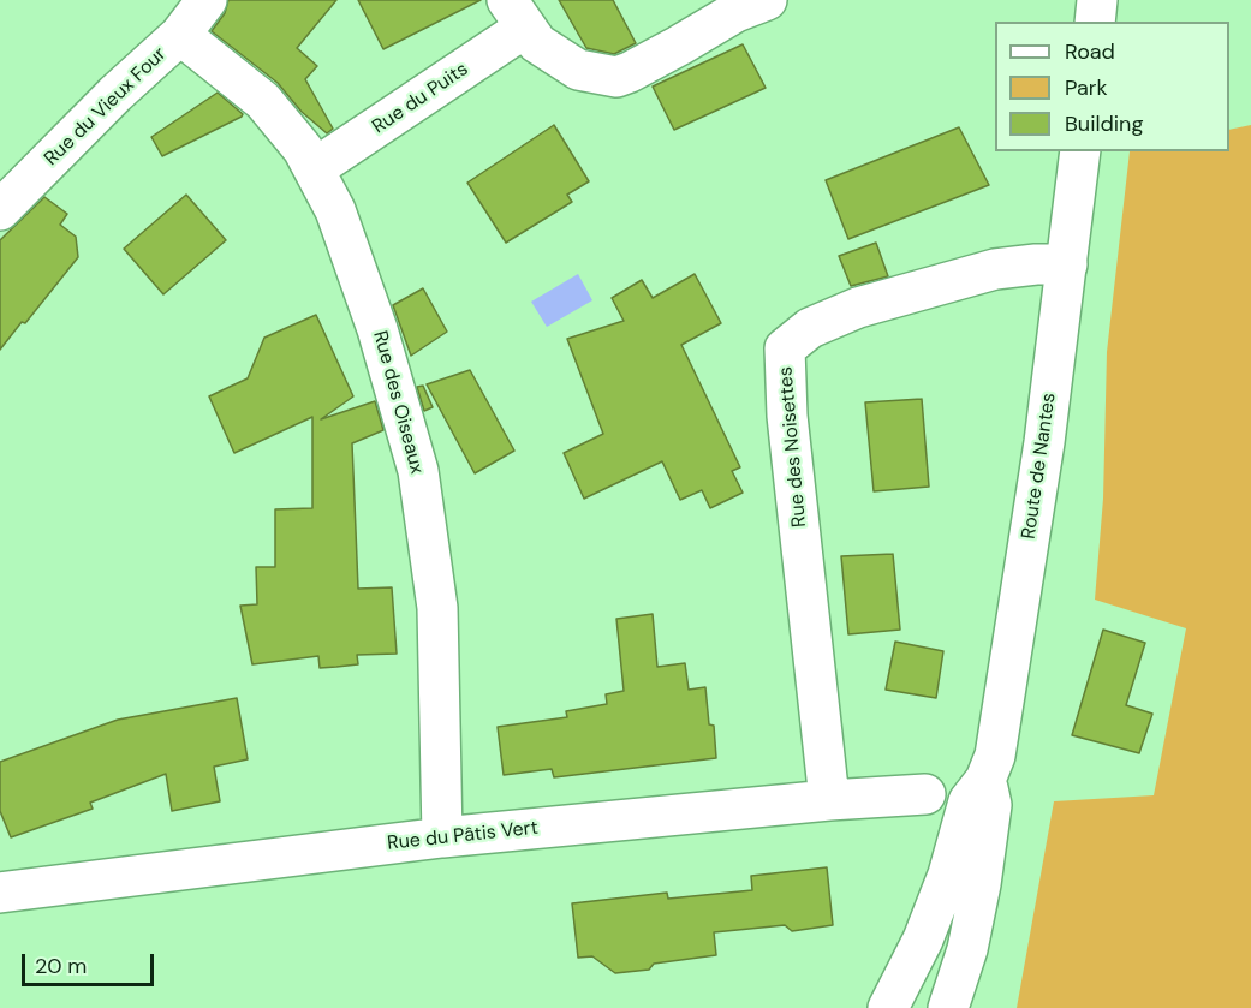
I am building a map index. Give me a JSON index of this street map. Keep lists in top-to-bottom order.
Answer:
{
  "streets": {
    "street": [
      "Rue du Puits",
      "Rue du Vieux Four",
      "Rue des Oiseaux",
      "Rue des Noisettes",
      "Route de Nantes",
      "Rue du Pâtis Vert"
    ]
  },
  "crossings": [
    ["Rue du Puits", "Rue des Oiseaux"],
    ["Rue du Vieux Four", "Rue des Oiseaux"],
    ["Rue des Oiseaux", "Rue du Pâtis Vert"],
    ["Rue des Noisettes", "Route de Nantes"],
    ["Rue des Noisettes", "Rue du Pâtis Vert"]
  ],
  "legend": ["Road", "Park", "Building"],
  "scale_bar": "20 m"
}
